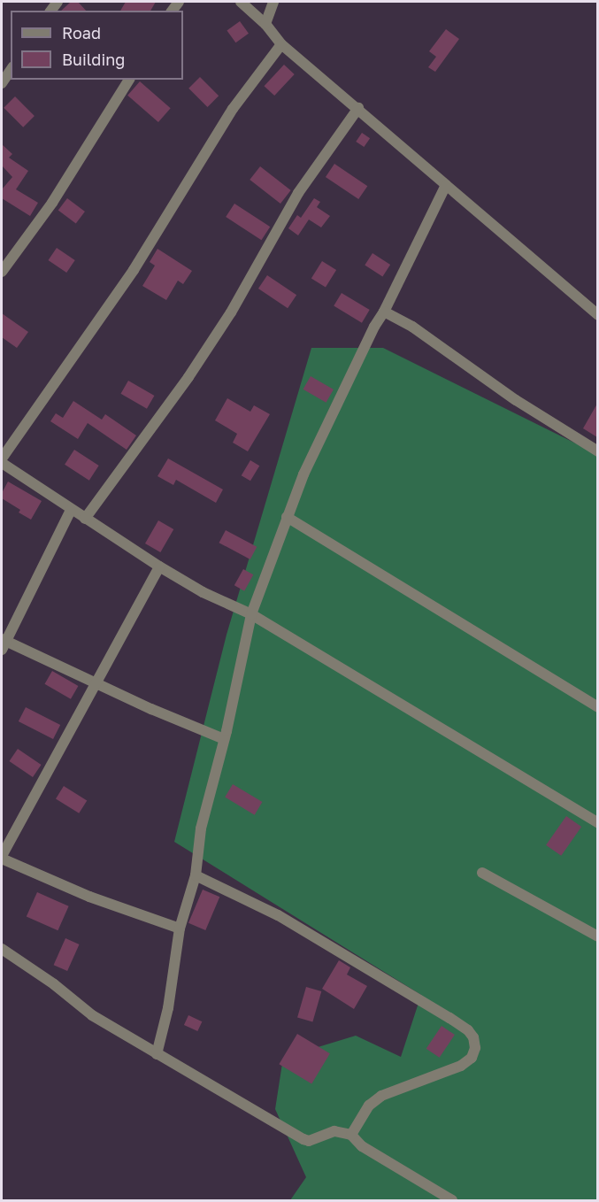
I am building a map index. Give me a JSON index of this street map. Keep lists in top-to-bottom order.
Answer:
{
  "legend": ["Road", "Building"]
}
